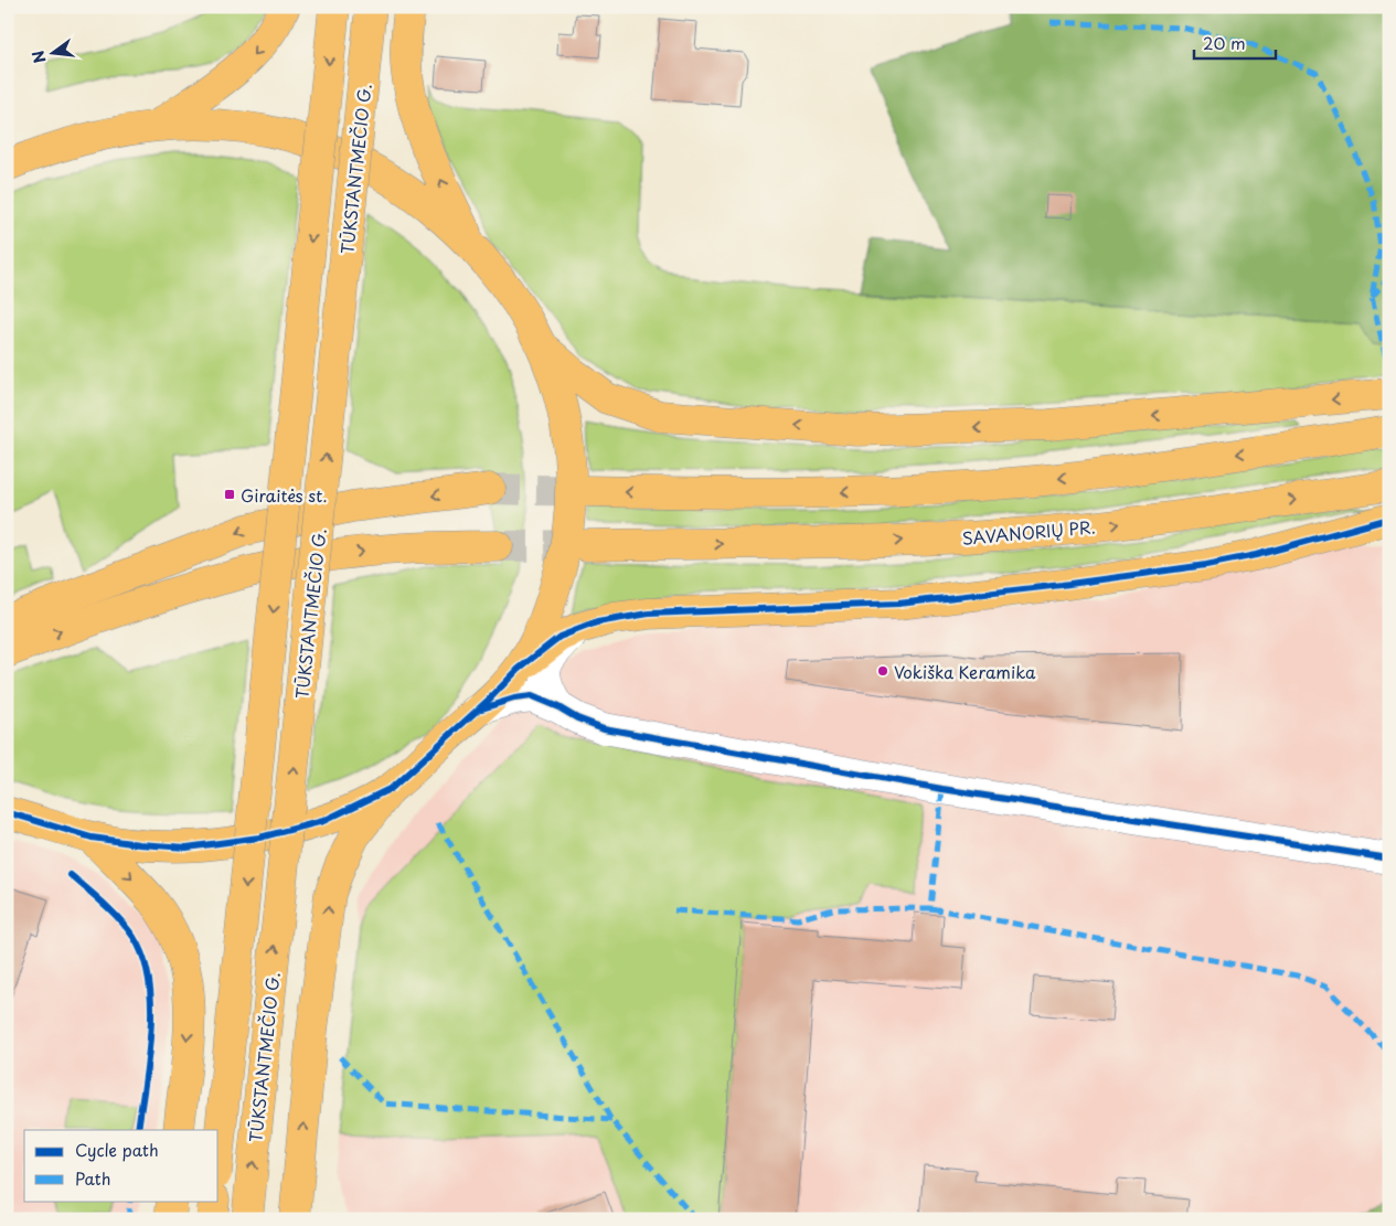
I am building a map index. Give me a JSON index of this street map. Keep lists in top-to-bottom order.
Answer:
{
  "streets": {
    "highway": ["TŪKSTANTMEČIO G.", "SAVANORIŲ PR."]
  },
  "places": {
    "transit": ["Giraitės st."],
    "other": ["Vokiška Keramika"]
  },
  "legend": ["Cycle path", "Path"],
  "scale_bar": "20 m",
  "north": "left"
}
